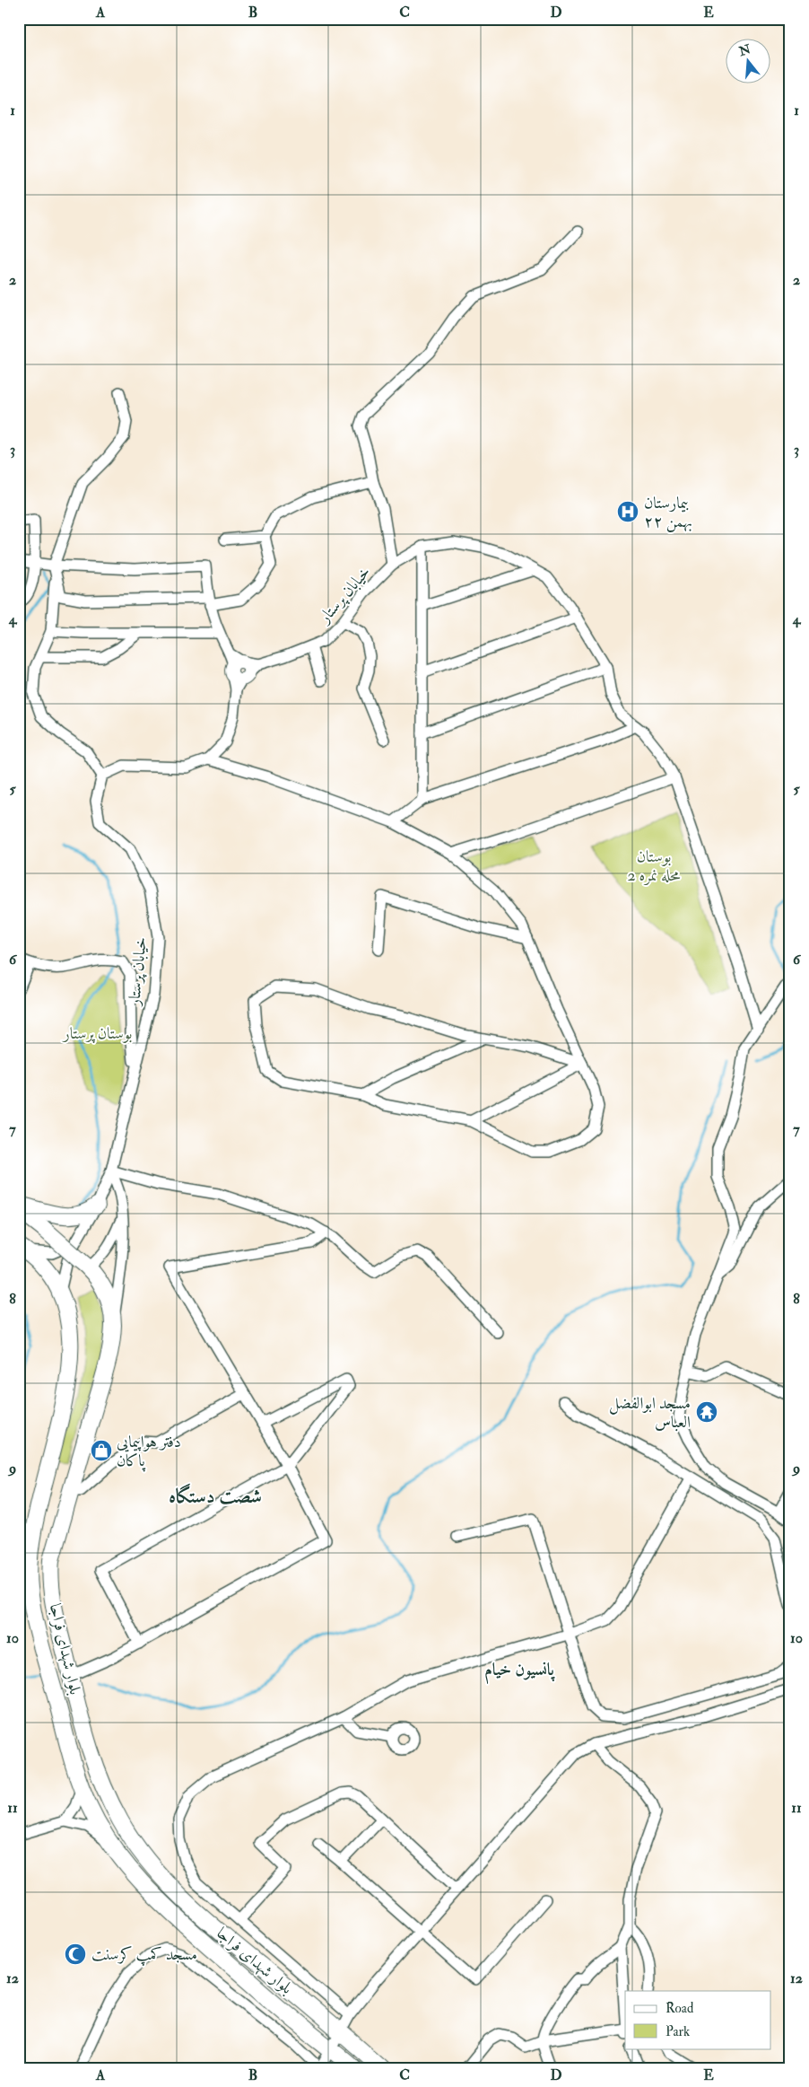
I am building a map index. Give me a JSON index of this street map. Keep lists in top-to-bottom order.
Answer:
{
  "streets": {
    "main road": ["بلوار شهدای فراجا"],
    "street": ["خیابان پرستار"]
  },
  "crossings": [
    ["خیابان پرستار", "بلوار شهدای فراجا"]
  ],
  "districts": ["شصت دستگاه", "پانسیون خیام"],
  "parks": ["بوستان محله نمره 2", "بوستان پرستار"],
  "places": {
    "hospital": ["بیمارستان ۲۲ بهمن"],
    "temple": ["مسجد ابوالفضل العباس"],
    "shop": ["دفتر هواپیمایی پاکان"],
    "mosque": ["مسجد کمپ کرسنت"]
  },
  "legend": ["Road", "Park"],
  "north": "top",
  "grid": {
    "columns": [
      "A",
      "B",
      "C",
      "D",
      "E"
    ],
    "rows": [
      "1",
      "2",
      "3",
      "4",
      "5",
      "6",
      "7",
      "8",
      "9",
      "10",
      "11",
      "12"
    ]
  }
}
